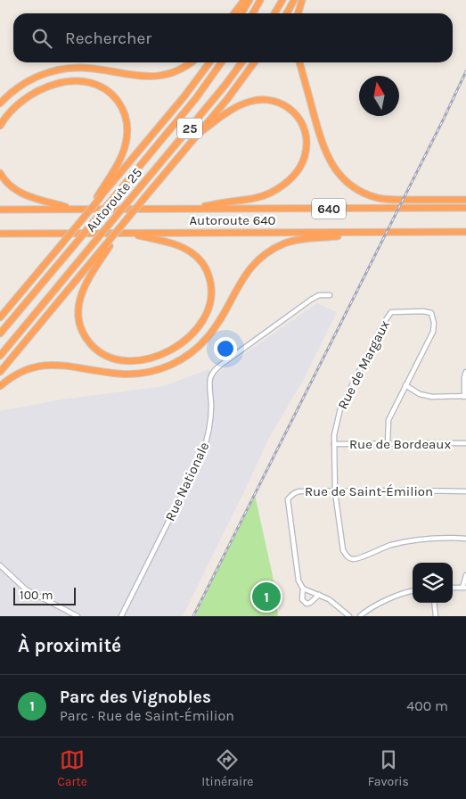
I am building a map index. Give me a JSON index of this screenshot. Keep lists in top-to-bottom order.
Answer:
{
  "streets": {
    "highway": [
      "25",
      "Autoroute 25",
      "640",
      "Autoroute 640"
    ],
    "street": [
      "Rue de Margaux",
      "Rue de Bordeaux",
      "Rue Nationale",
      "Rue de Saint-Émilion"
    ]
  },
  "crossings": [
    ["Rue de Margaux", "Rue de Bordeaux"],
    ["Rue de Margaux", "Rue de Saint-Émilion"]
  ],
  "scale_bar": "100 m",
  "north": "top",
  "page": {
    "search": "Rechercher",
    "pins": "1",
    "scale": "100 m",
    "heading": "À proximité",
    "list": [
      {
        "mark": "1",
        "name": "Parc des Vignobles",
        "note": "Parc · Rue de Saint-Émilion",
        "value": "400 m"
      }
    ],
    "nav": ["Carte", "Itinéraire", "Favoris"]
  }
}
